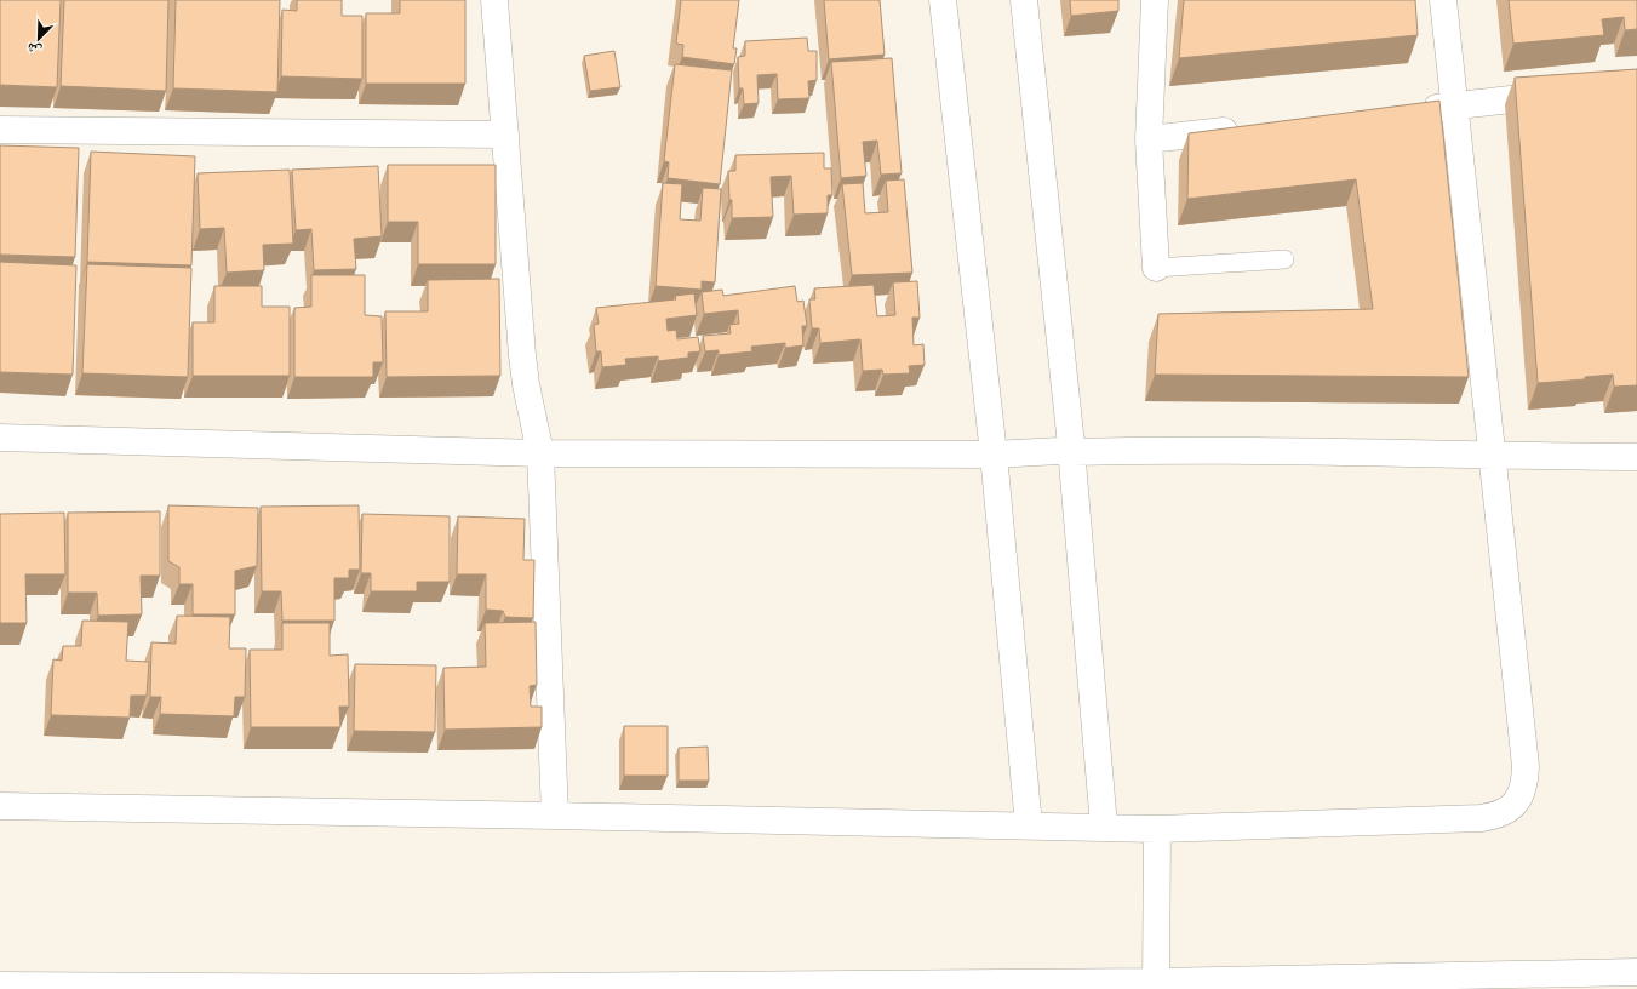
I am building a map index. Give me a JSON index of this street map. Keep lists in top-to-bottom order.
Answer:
{
  "north": "bottom left"
}
